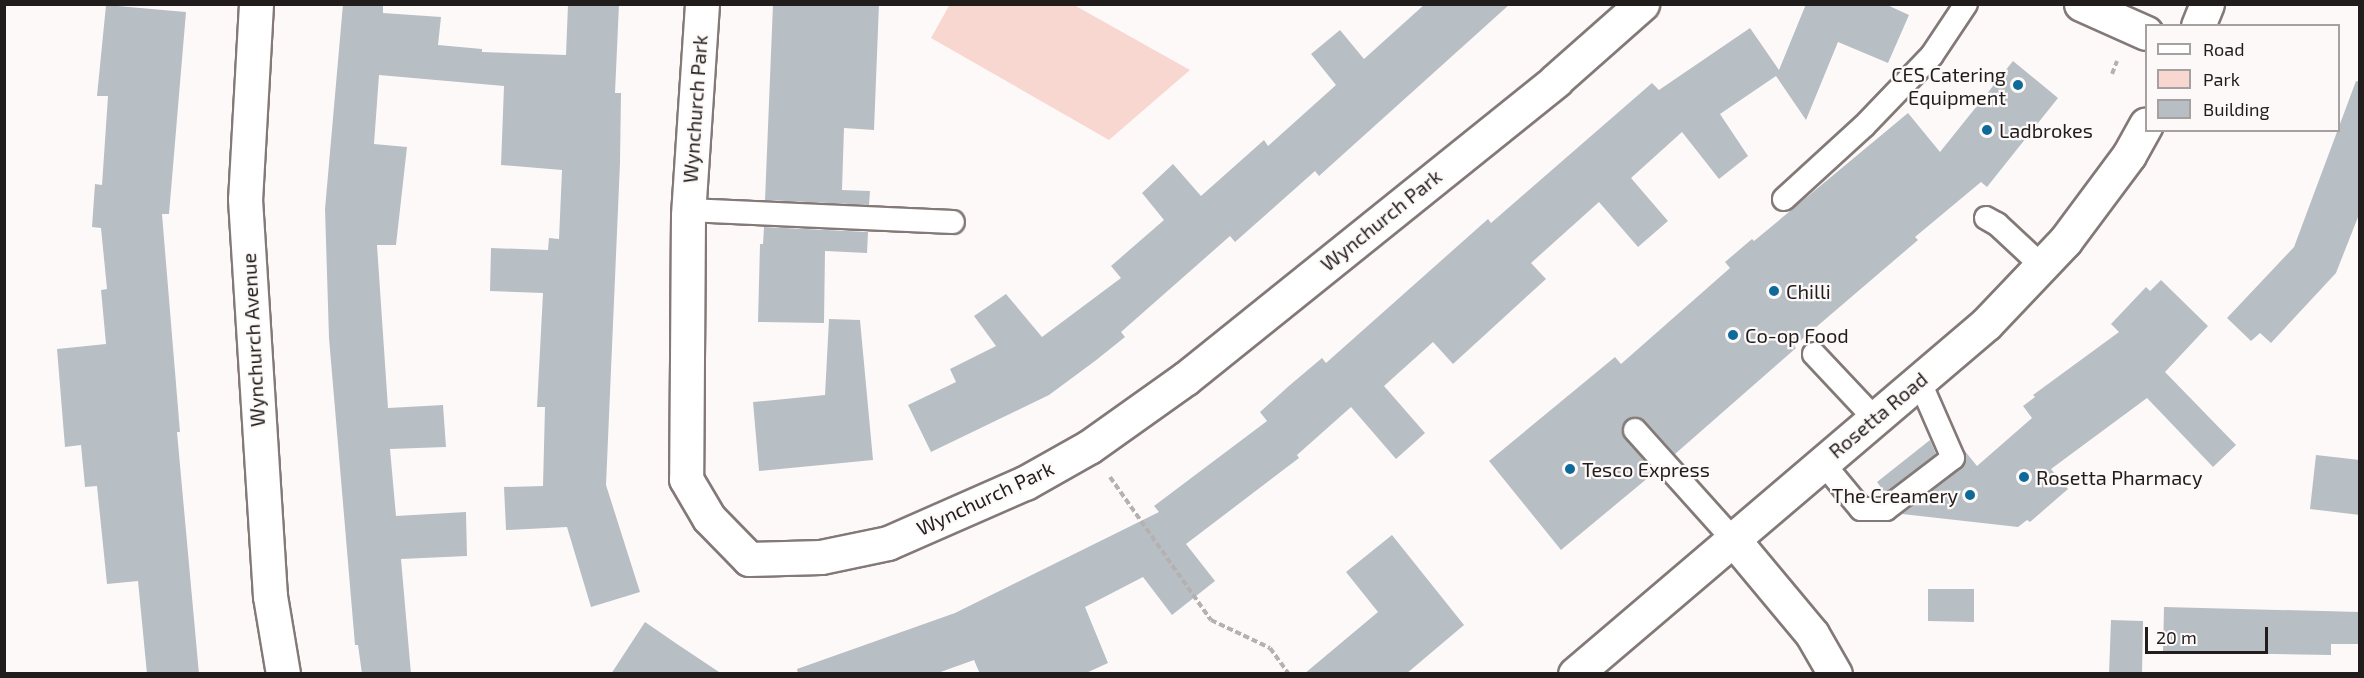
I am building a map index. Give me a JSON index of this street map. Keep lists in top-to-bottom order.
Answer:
{
  "streets": {
    "street": ["Wynchurch Park", "Wynchurch Avenue", "Rosetta Road"]
  },
  "places": [
    "CES Catering Equipment",
    "Ladbrokes",
    "Chilli",
    "Co-op Food",
    "Tesco Express",
    "Rosetta Pharmacy",
    "The Creamery"
  ],
  "legend": ["Road", "Park", "Building"],
  "scale_bar": "20 m"
}
